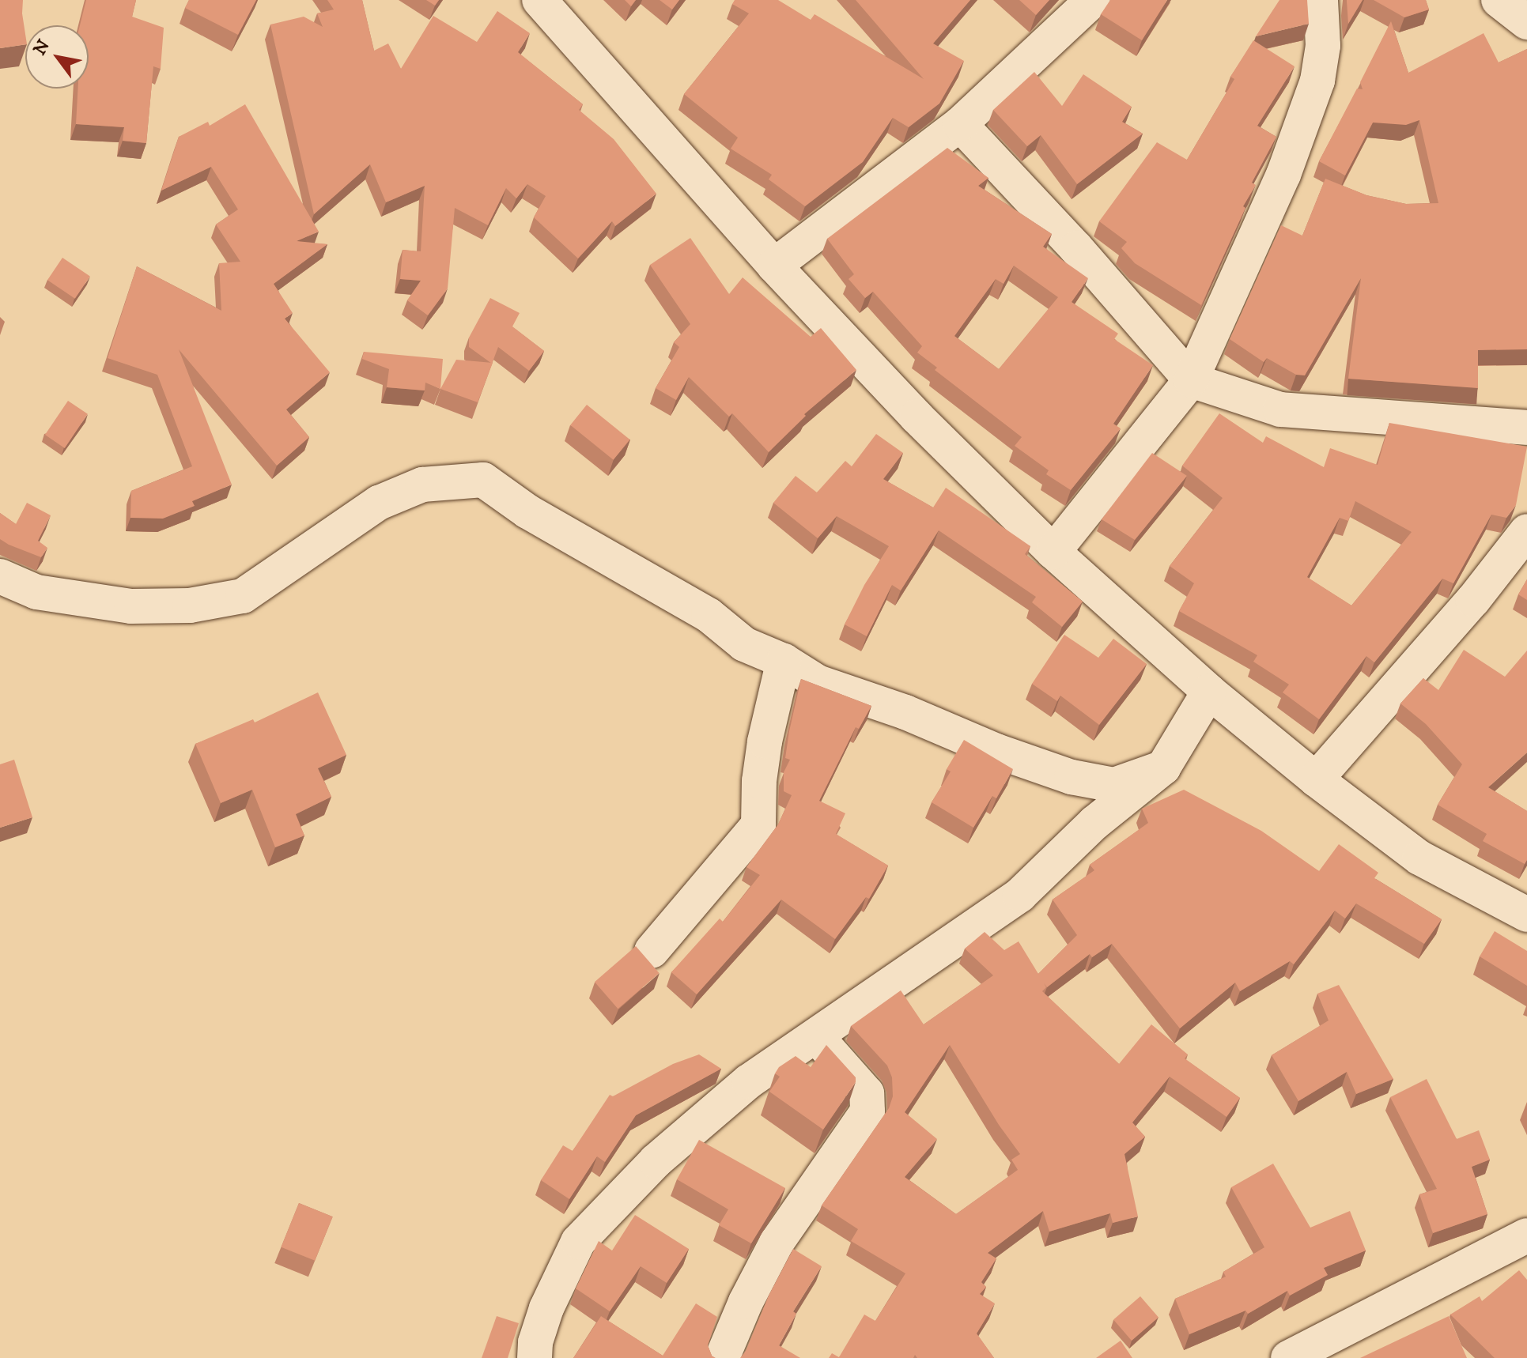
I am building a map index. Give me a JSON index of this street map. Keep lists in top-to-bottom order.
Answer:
{
  "north": "top left"
}
